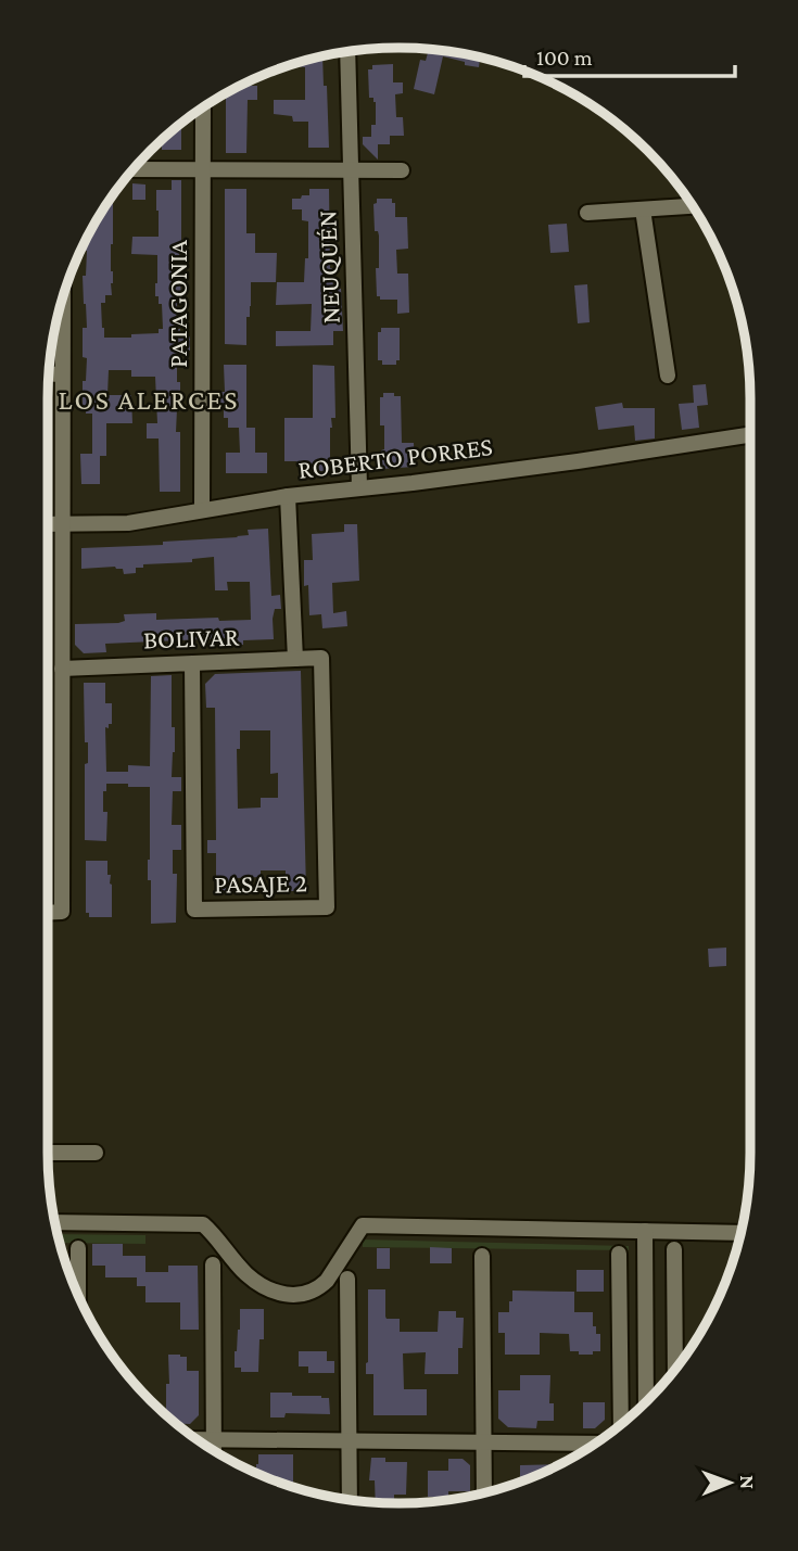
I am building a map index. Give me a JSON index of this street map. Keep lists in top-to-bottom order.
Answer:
{
  "streets": {
    "street": [
      "NEUQUÉN",
      "PATAGONIA",
      "ROBERTO PORRES",
      "BOLIVAR",
      "PASAJE 2"
    ]
  },
  "crossings": [
    ["NEUQUÉN", "ROBERTO PORRES"],
    ["PATAGONIA", "ROBERTO PORRES"],
    ["BOLIVAR", "PASAJE 2"]
  ],
  "districts": ["LOS ALERCES"],
  "scale_bar": "100 m",
  "north": "right"
}
